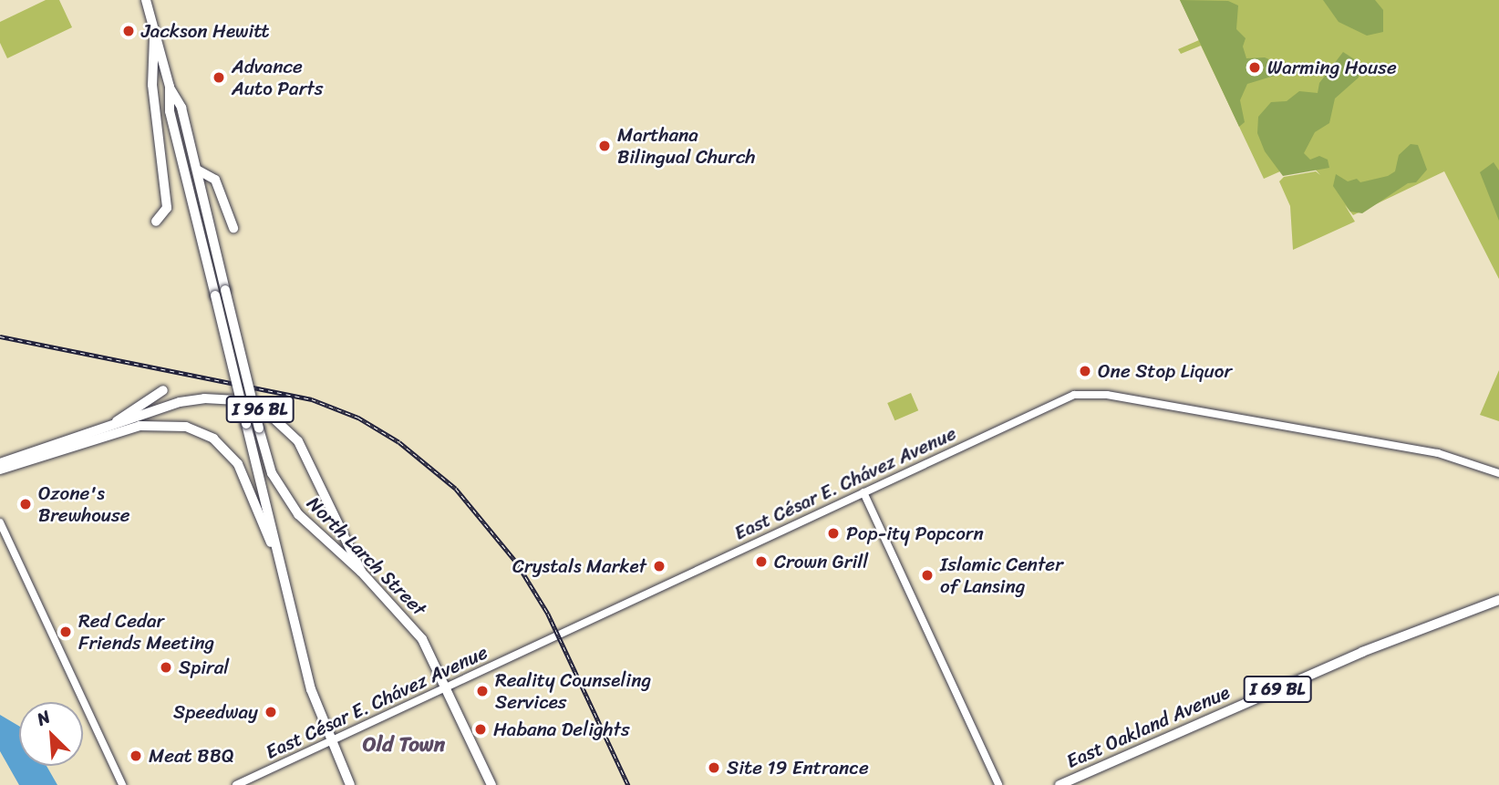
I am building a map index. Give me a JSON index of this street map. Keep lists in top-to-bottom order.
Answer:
{
  "streets": {
    "main road": [
      "I 96 BL",
      "North Larch Street",
      "I 69 BL",
      "East Oakland Avenue"
    ],
    "street": ["East César E. Chávez Avenue"]
  },
  "crossings": [
    ["I 96 BL", "East César E. Chávez Avenue"],
    ["I 96 BL", "North Larch Street"],
    ["East César E. Chávez Avenue", "North Larch Street"]
  ],
  "districts": ["Old Town"],
  "places": [
    "Jackson Hewitt",
    "Warming House",
    "Advance Auto Parts",
    "Marthana Bilingual Church",
    "One Stop Liquor",
    "Ozone's Brewhouse",
    "Pop-ity Popcorn",
    "Crown Grill",
    "Crystals Market",
    "Islamic Center of Lansing",
    "Red Cedar Friends Meeting",
    "Spiral",
    "Reality Counseling Services",
    "Speedway",
    "Habana Delights",
    "Meat BBQ",
    "Site 19 Entrance"
  ],
  "north": "top left"
}
